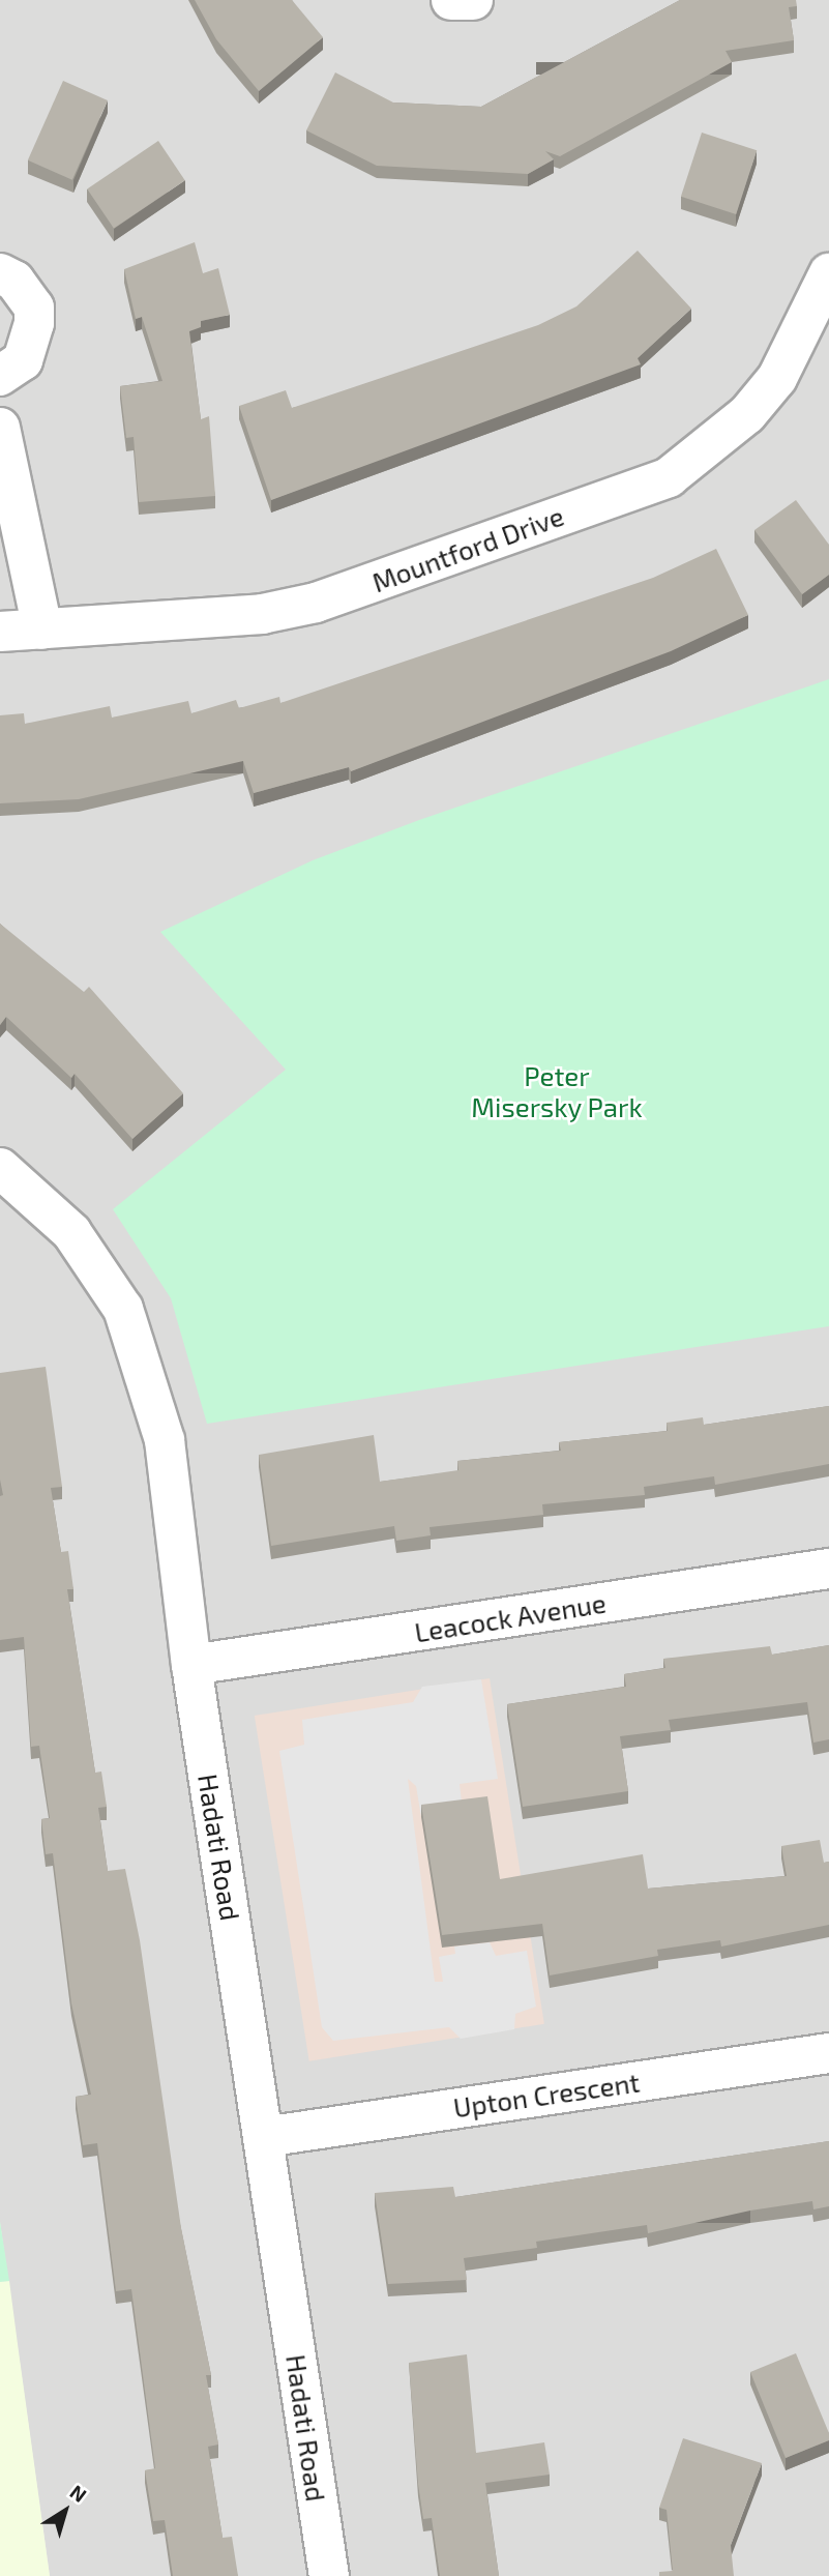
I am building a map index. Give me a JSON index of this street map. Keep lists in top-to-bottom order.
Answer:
{
  "streets": {
    "street": [
      "Mountford Drive",
      "Leacock Avenue",
      "Hadati Road",
      "Upton Crescent"
    ]
  },
  "crossings": [
    ["Leacock Avenue", "Hadati Road"],
    ["Hadati Road", "Upton Crescent"]
  ],
  "parks": ["Peter Misersky Park"],
  "north": "top right"
}
